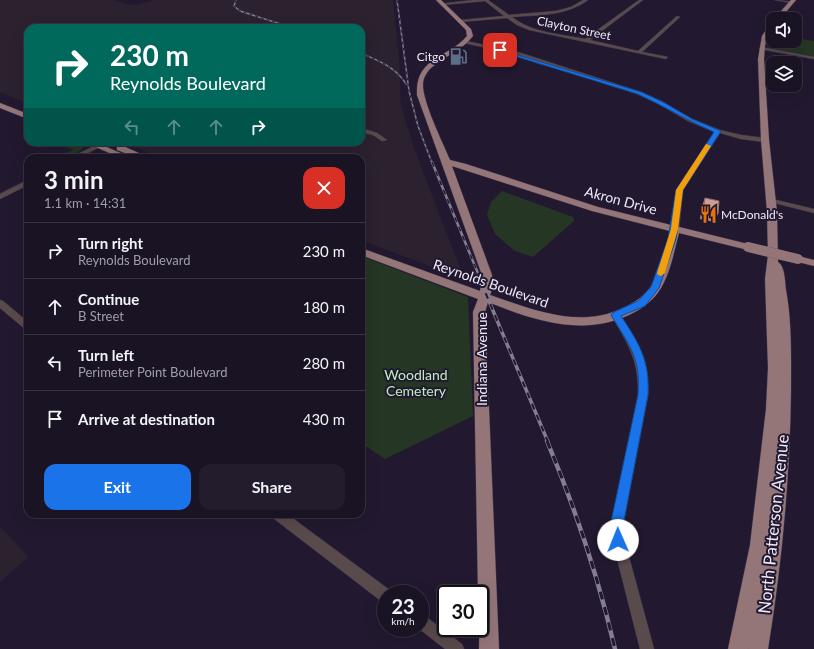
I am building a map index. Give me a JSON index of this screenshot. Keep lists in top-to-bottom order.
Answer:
{
  "streets": {
    "main road": [
      "Akron Drive",
      "Reynolds Boulevard",
      "Indiana Avenue",
      "North Patterson Avenue"
    ],
    "street": ["Clayton Street"]
  },
  "crossings": [
    ["Akron Drive", "Reynolds Boulevard"],
    ["Akron Drive", "Indiana Avenue"],
    ["Reynolds Boulevard", "Indiana Avenue"]
  ],
  "parks": ["Woodland Cemetery"],
  "places": {
    "fuel station": ["Citgo"],
    "restaurant": ["McDonald's"]
  },
  "page": {
    "turn": ["230 m", "Reynolds Boulevard"],
    "heading": ["3 min", "1.1 km · 14:31"],
    "list": [
      {
        "name": "Turn right",
        "note": "Reynolds Boulevard",
        "value": "230 m"
      },
      {
        "name": "Continue",
        "note": "B Street",
        "value": "180 m"
      },
      {
        "name": "Turn left",
        "note": "Perimeter Point Boulevard",
        "value": "280 m"
      },
      {
        "name": "Arrive at destination",
        "value": "430 m"
      }
    ],
    "buttons": ["Exit", "Share"],
    "speed": "23 km/h",
    "limit": "30"
  }
}
